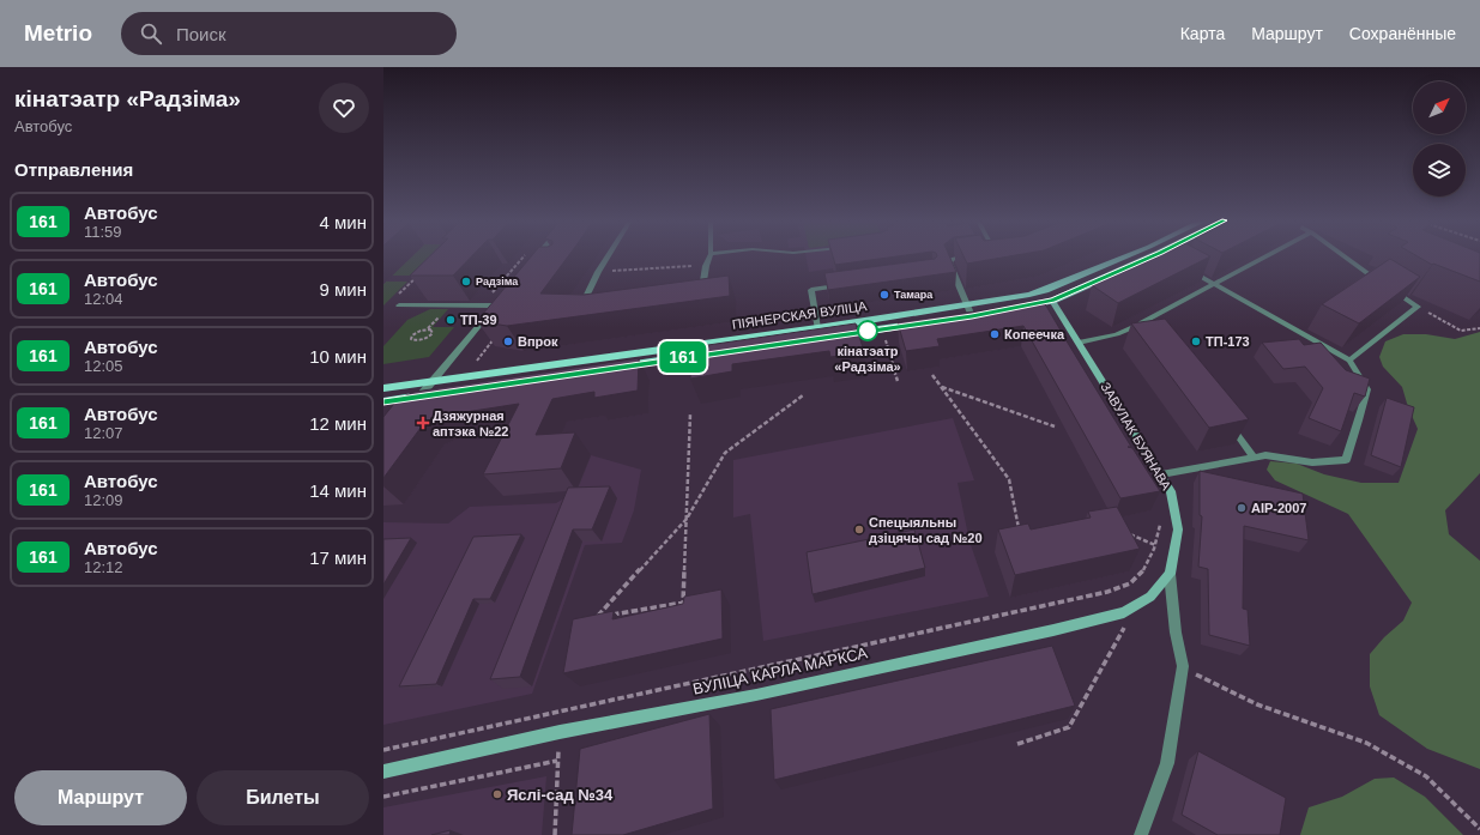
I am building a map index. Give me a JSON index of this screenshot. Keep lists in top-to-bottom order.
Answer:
{
  "streets": {
    "main road": ["ПІЯНЕРСКАЯ ВУЛІЦА", "ЗАВУЛАК БУЯНАВА", "ВУЛІЦА КАРЛА МАРКСА"]
  },
  "crossings": [
    ["ЗАВУЛАК БУЯНАВА", "ВУЛІЦА КАРЛА МАРКСА"]
  ],
  "places": {
    "other": [
      "Радзіма",
      "Тамара",
      "ТП-39",
      "кінатэатр «Радзіма»",
      "Копеечка",
      "Впрок",
      "ТП-173",
      "АІР-2007",
      "Спецыяльны дзіцячы сад №20",
      "Яслі-сад №34"
    ],
    "health": ["Дзяжурная аптэка №22"]
  },
  "lines": ["bus line 161"],
  "north": "top right",
  "page": {
    "header": "Metrio",
    "search": "Поиск",
    "nav": ["Карта", "Маршрут", "Сохранённые"],
    "heading": [
      ["кінатэатр «Радзіма»", "Автобус"],
      "Отправления"
    ],
    "on_map": "161",
    "list": [
      {
        "mark": "161",
        "name": "Автобус",
        "note": "11:59",
        "value": "4 мин"
      },
      {
        "mark": "161",
        "name": "Автобус",
        "note": "12:04",
        "value": "9 мин"
      },
      {
        "mark": "161",
        "name": "Автобус",
        "note": "12:05",
        "value": "10 мин"
      },
      {
        "mark": "161",
        "name": "Автобус",
        "note": "12:07",
        "value": "12 мин"
      },
      {
        "mark": "161",
        "name": "Автобус",
        "note": "12:09",
        "value": "14 мин"
      },
      {
        "mark": "161",
        "name": "Автобус",
        "note": "12:12",
        "value": "17 мин"
      }
    ],
    "buttons": ["Маршрут", "Билеты"]
  }
}
